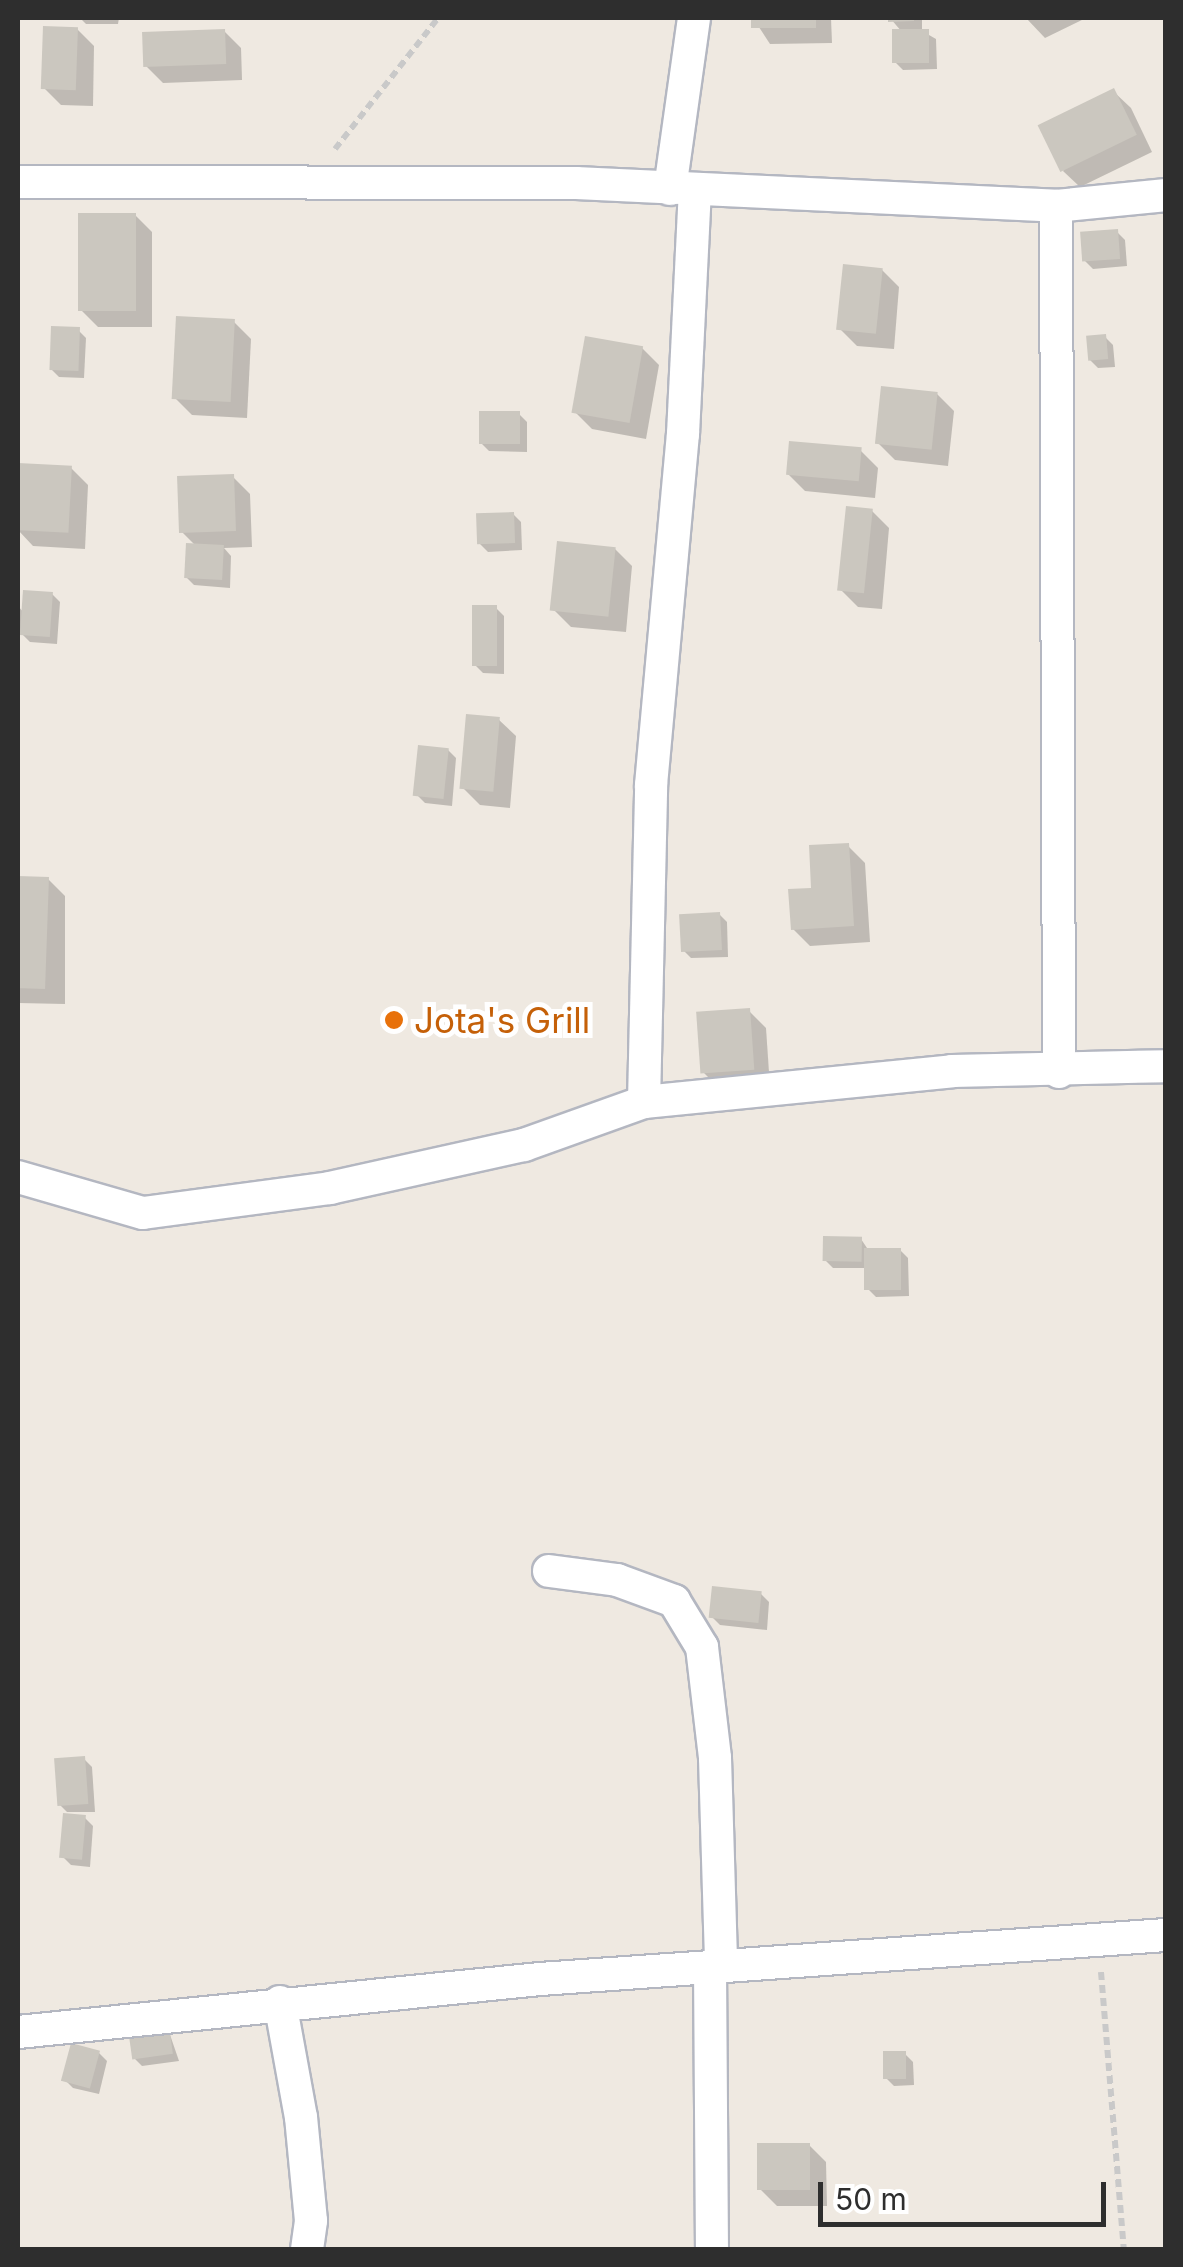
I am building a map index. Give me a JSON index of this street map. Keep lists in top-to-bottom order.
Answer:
{
  "places": ["Jota's Grill"],
  "scale_bar": "50 m"
}
